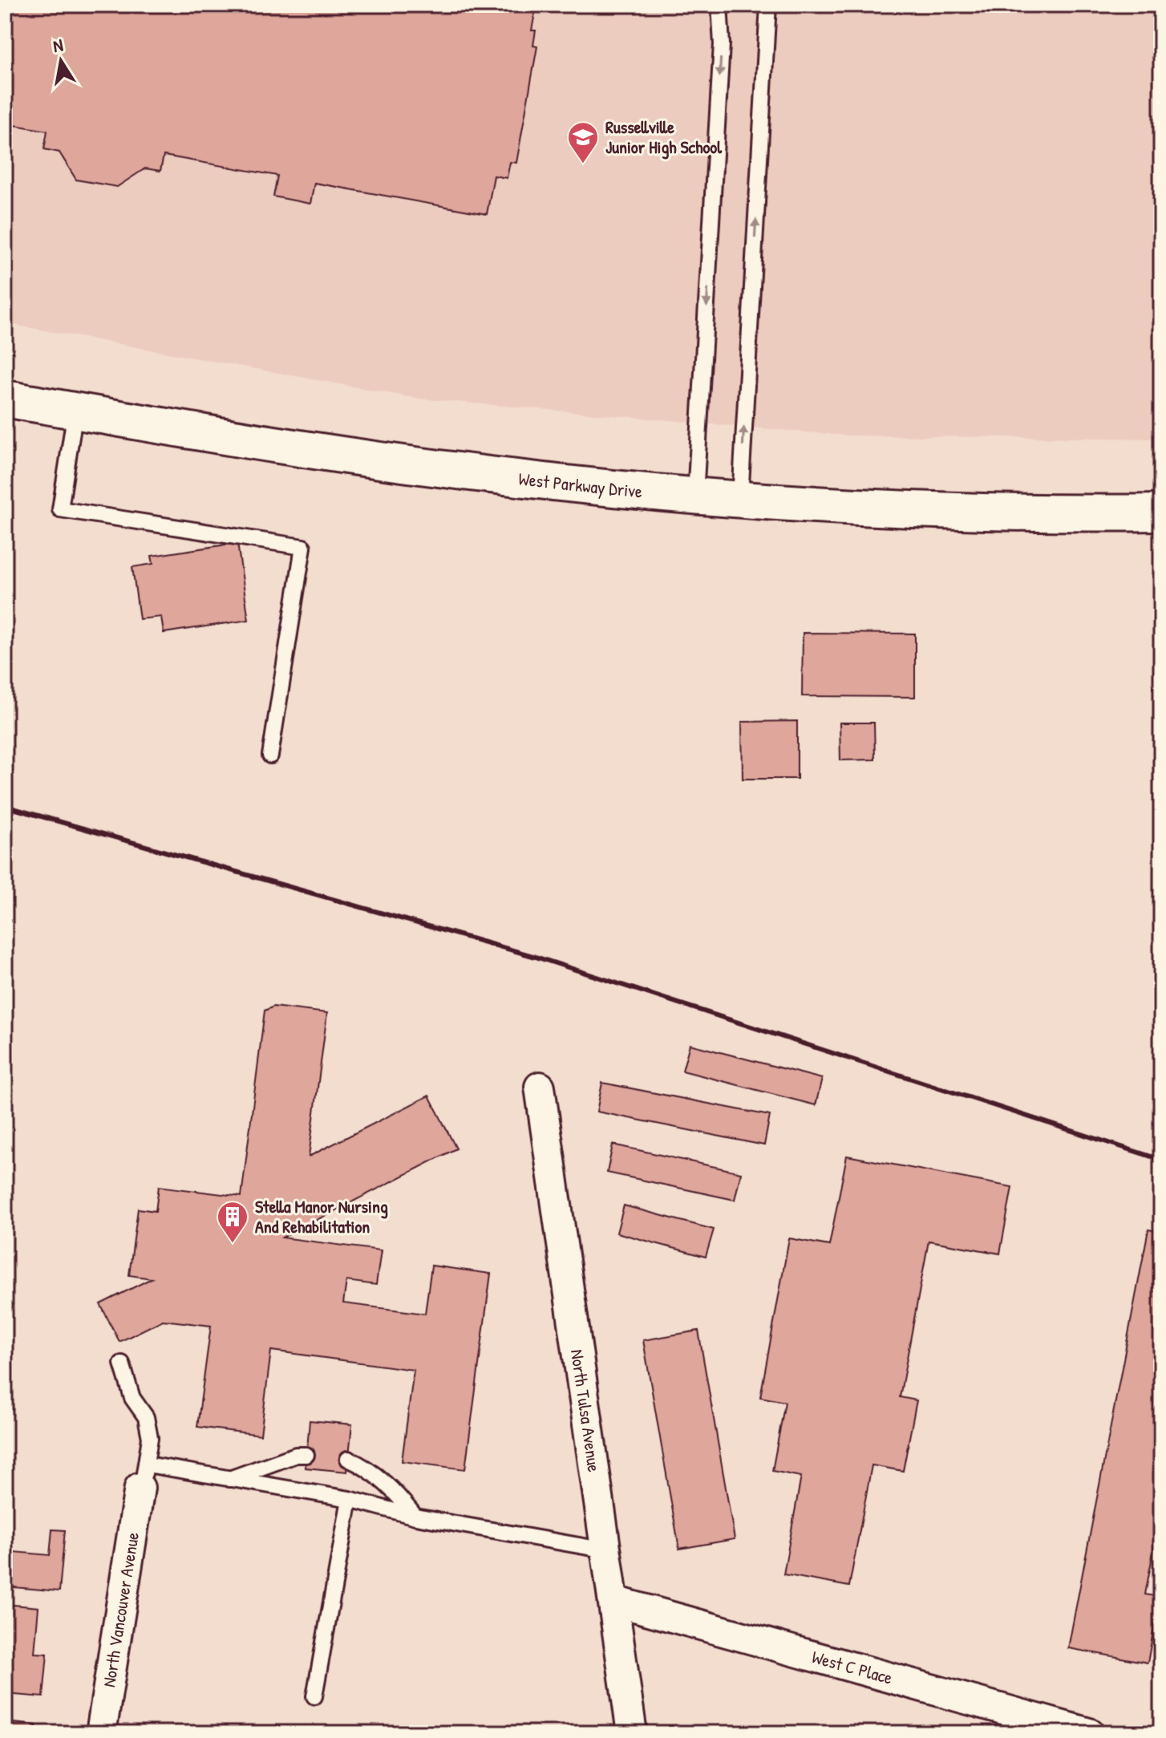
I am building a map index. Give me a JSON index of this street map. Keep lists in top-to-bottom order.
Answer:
{
  "streets": {
    "main road": ["West Parkway Drive"],
    "street": ["North Tulsa Avenue", "North Vancouver Avenue", "West C Place"]
  },
  "crossings": [
    ["North Tulsa Avenue", "West C Place"]
  ],
  "places": {
    "school or university": ["Russellville Junior High School"],
    "building": ["Stella Manor Nursing And Rehabilitation"]
  },
  "north": "top"
}
